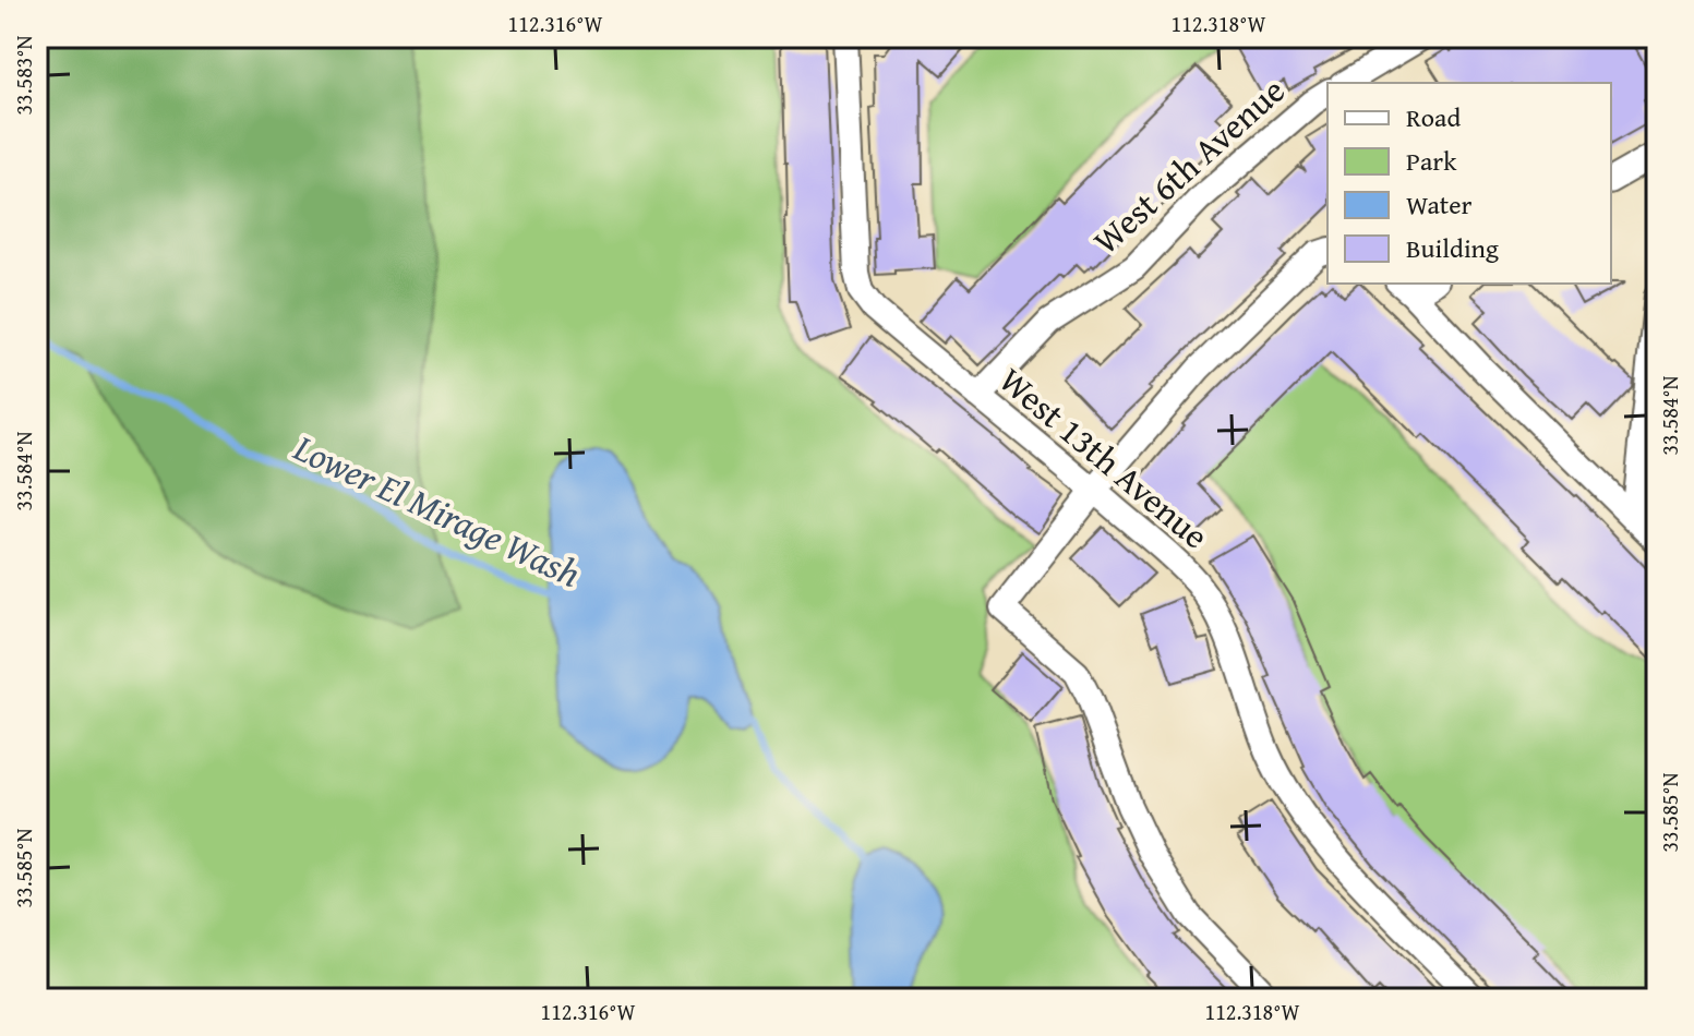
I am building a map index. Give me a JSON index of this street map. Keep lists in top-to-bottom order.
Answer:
{
  "streets": {
    "street": ["West 6th Avenue", "West 13th Avenue"]
  },
  "crossings": [
    ["West 6th Avenue", "West 13th Avenue"]
  ],
  "water": ["Lower El Mirage Wash"],
  "legend": [
    "Road",
    "Park",
    "Water",
    "Building"
  ],
  "coordinates": [
    "112.316°W",
    "112.318°W",
    "33.583°N",
    "33.584°N",
    "33.585°N"
  ]
}
